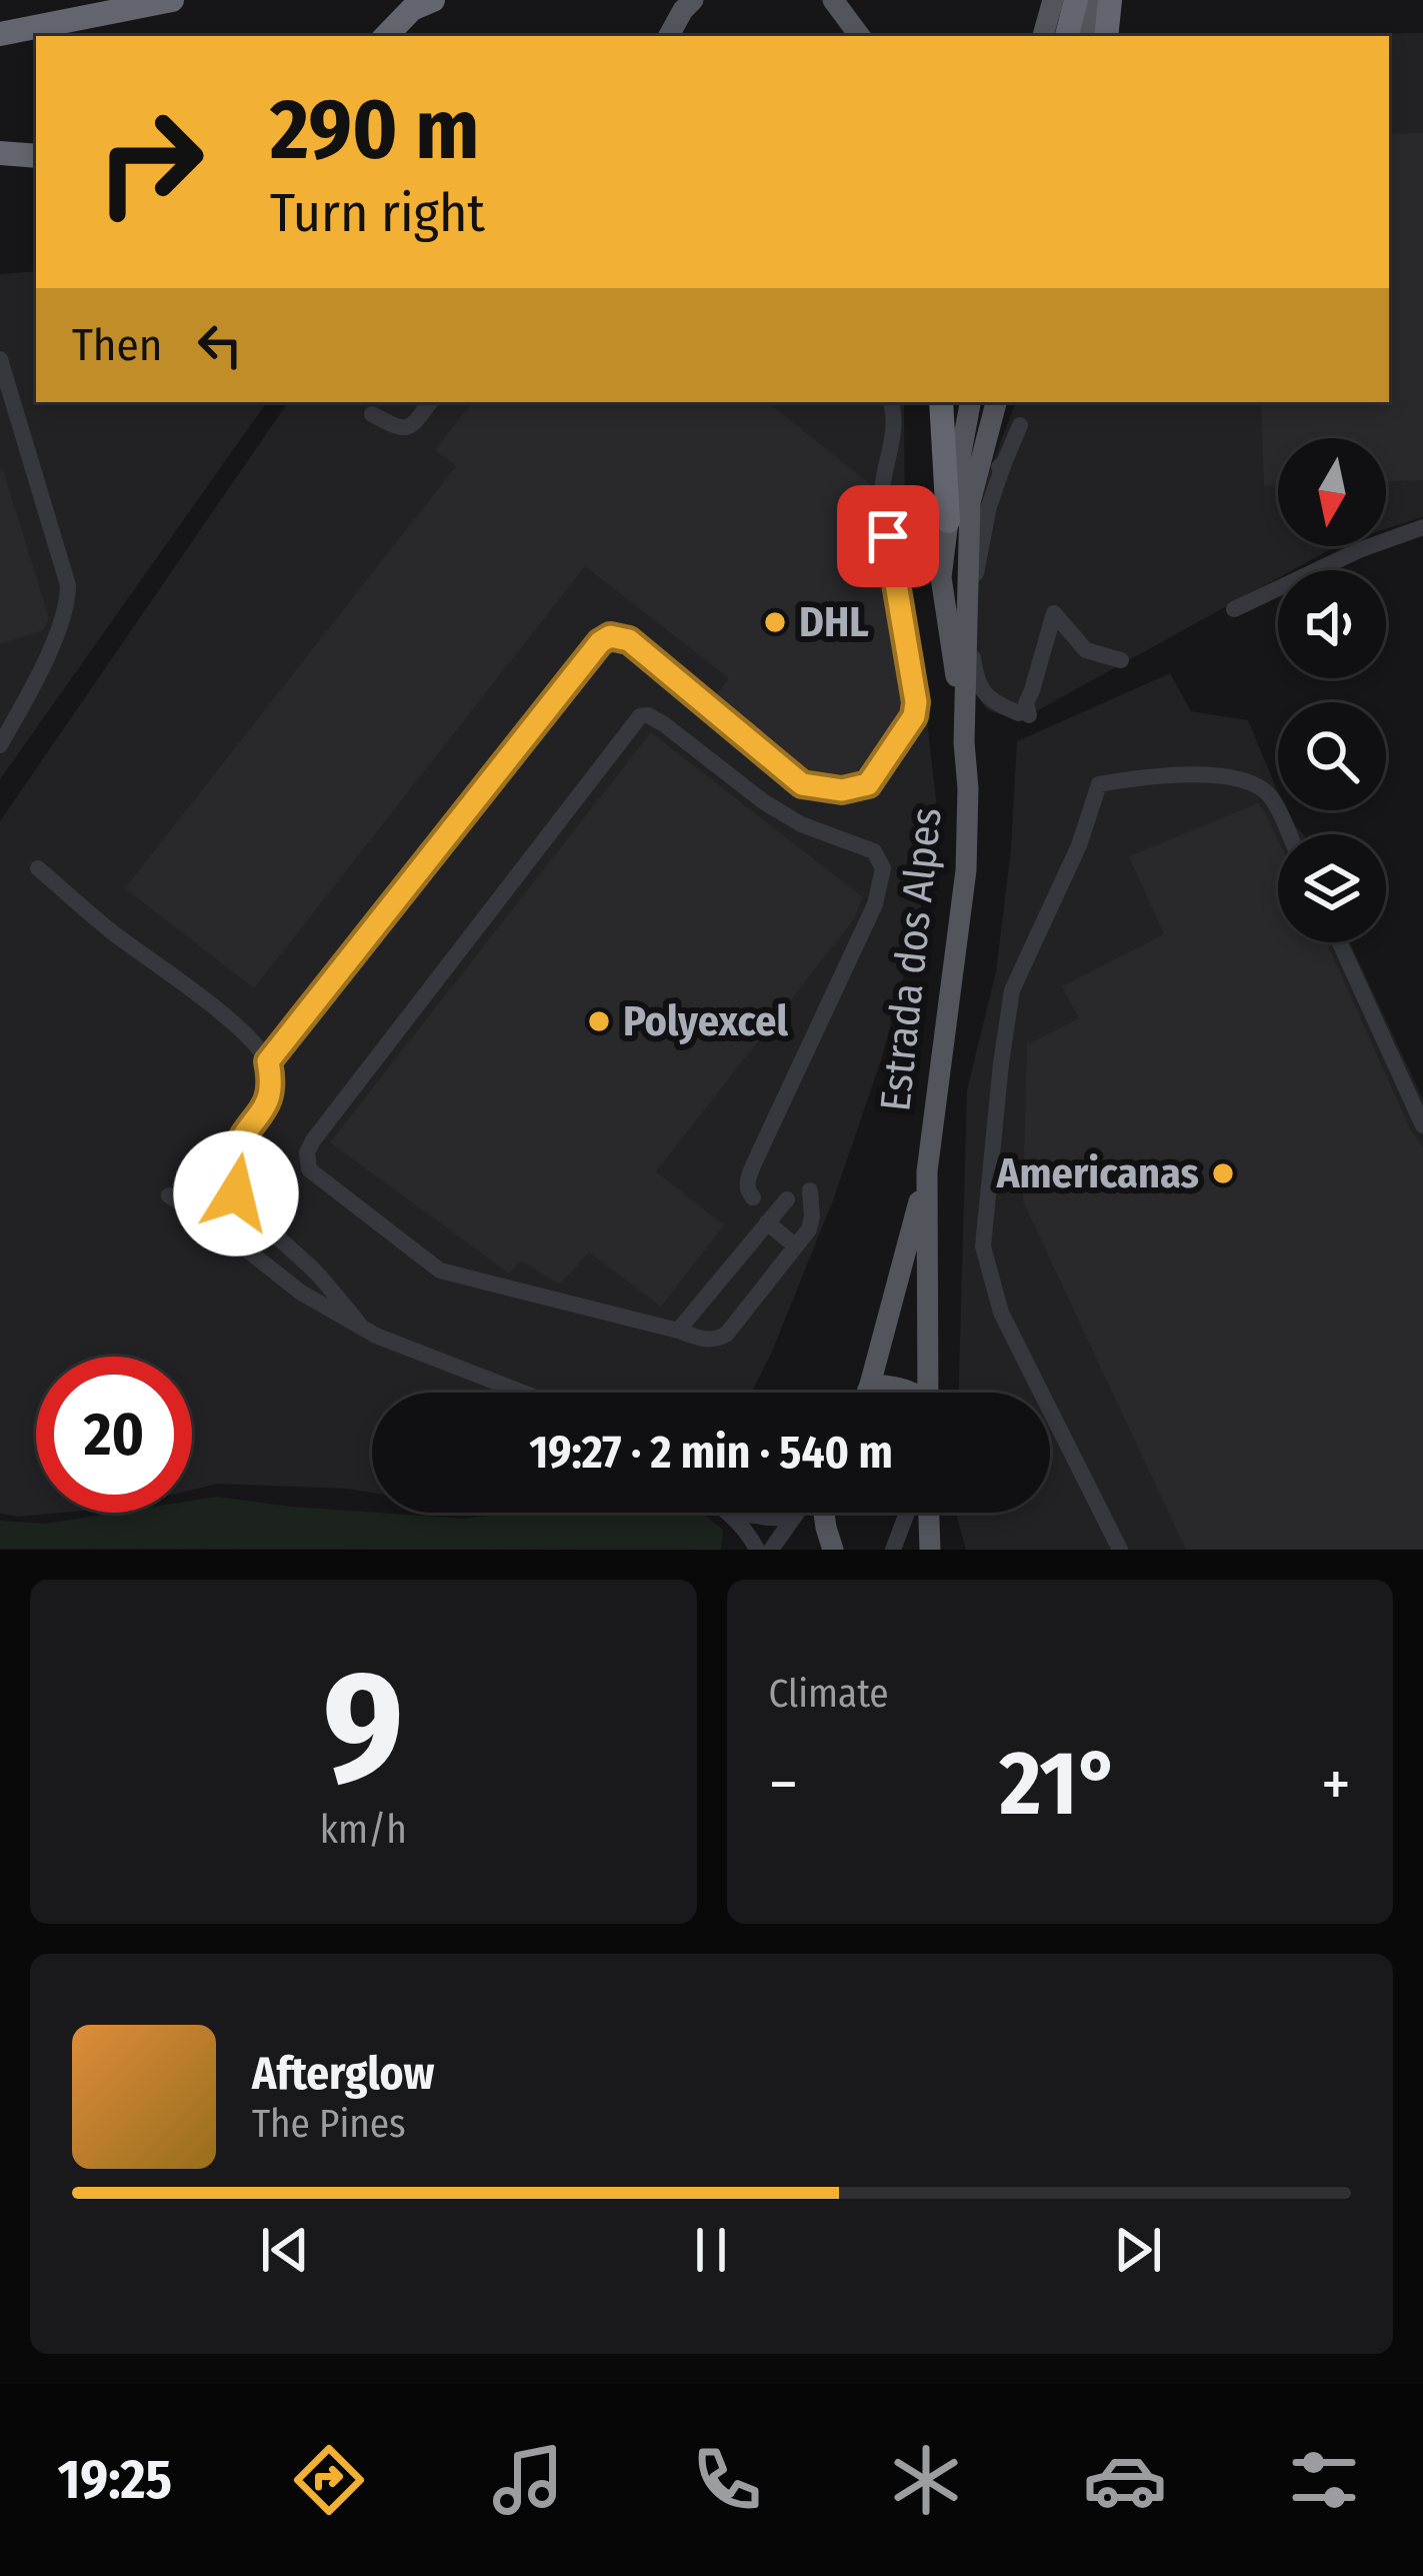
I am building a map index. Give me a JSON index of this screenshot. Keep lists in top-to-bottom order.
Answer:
{
  "streets": {
    "main road": ["Estrada dos Alpes"]
  },
  "places": ["DHL", "Polyexcel", "Americanas"],
  "north": "bottom",
  "page": {
    "turn": ["290 m", "Turn right"],
    "then": "Then",
    "limit": "20",
    "trip": "19:27 · 2 min · 540 m",
    "tile": [
      ["9", "km/h"],
      "Climate"
    ],
    "heat": ["−", "21°", "+"],
    "song": ["Afterglow", "The Pines"],
    "tabs": "19:25"
  }
}
